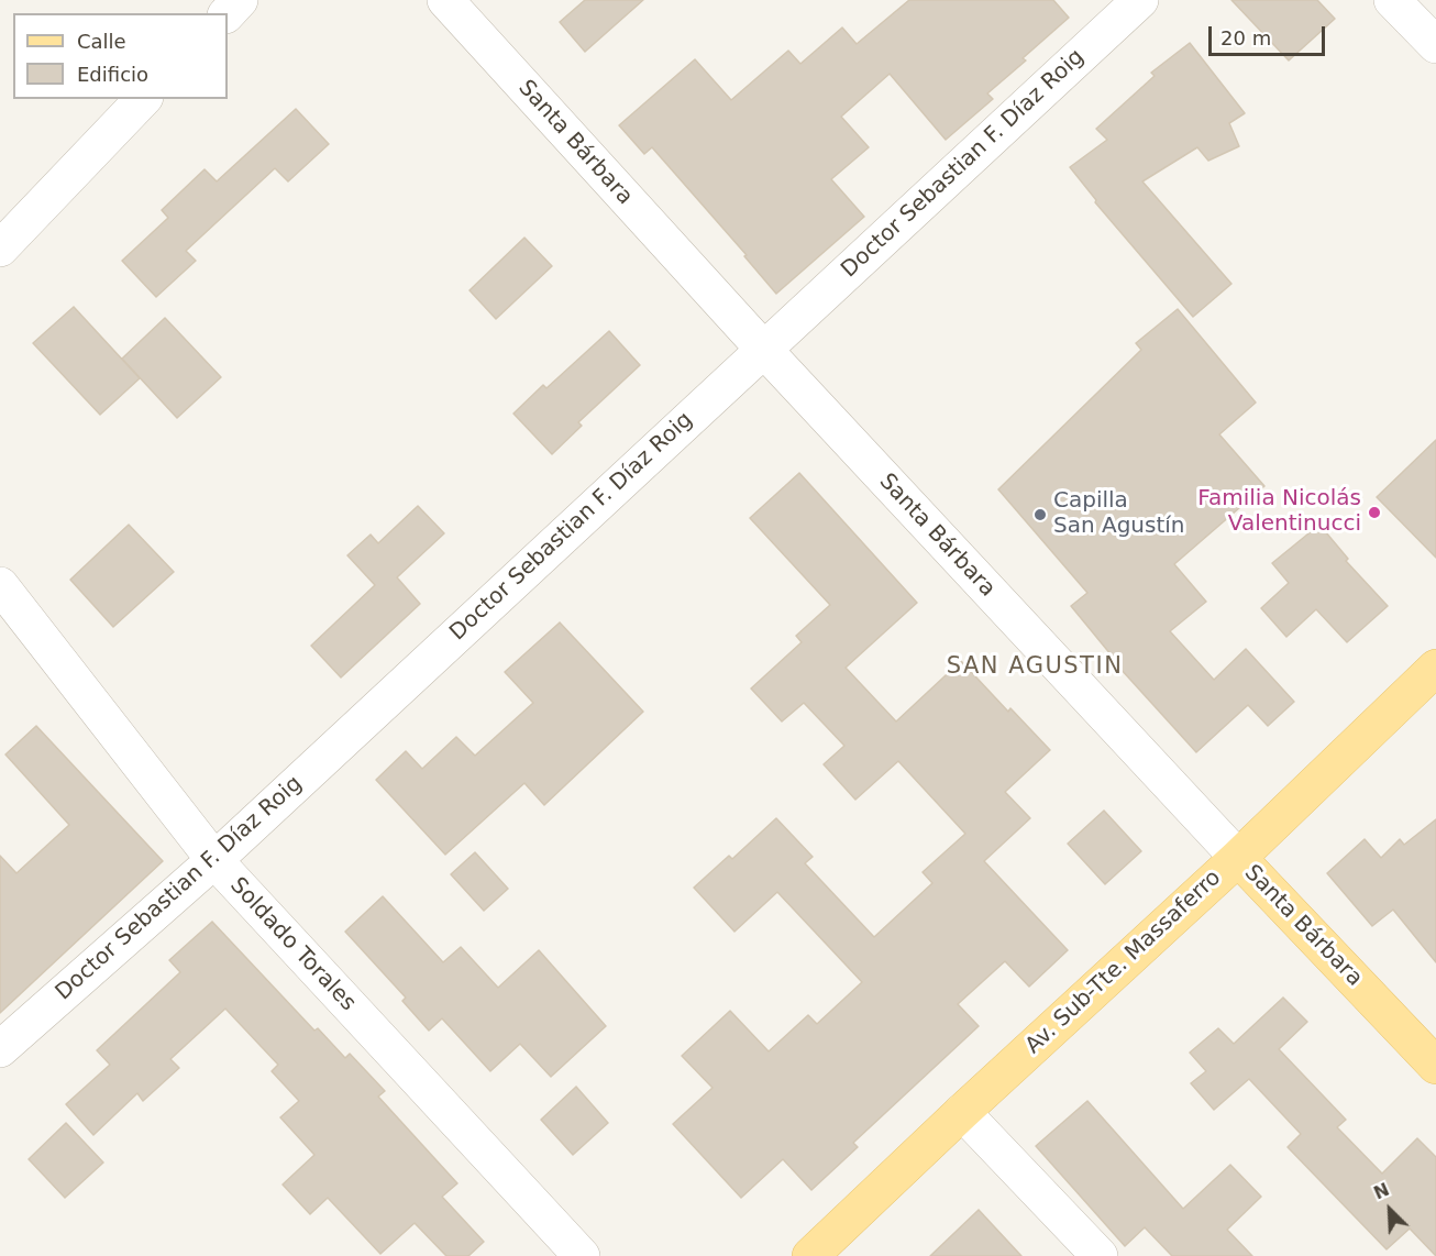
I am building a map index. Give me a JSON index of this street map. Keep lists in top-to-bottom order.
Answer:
{
  "streets": {
    "main road": ["Santa Bárbara", "Av. Sub-Tte. Massaferro"],
    "street": ["Doctor Sebastian F. Díaz Roig", "Soldado Torales"]
  },
  "crossings": [
    ["Santa Bárbara", "Doctor Sebastian F. Díaz Roig"],
    ["Santa Bárbara", "Av. Sub-Tte. Massaferro"],
    ["Doctor Sebastian F. Díaz Roig", "Soldado Torales"]
  ],
  "districts": ["SAN AGUSTIN"],
  "places": ["Familia Nicolás Valentinucci", "Capilla San Agustín"],
  "legend": ["Calle", "Edificio"],
  "scale_bar": "20 m",
  "north": "top left"
}
